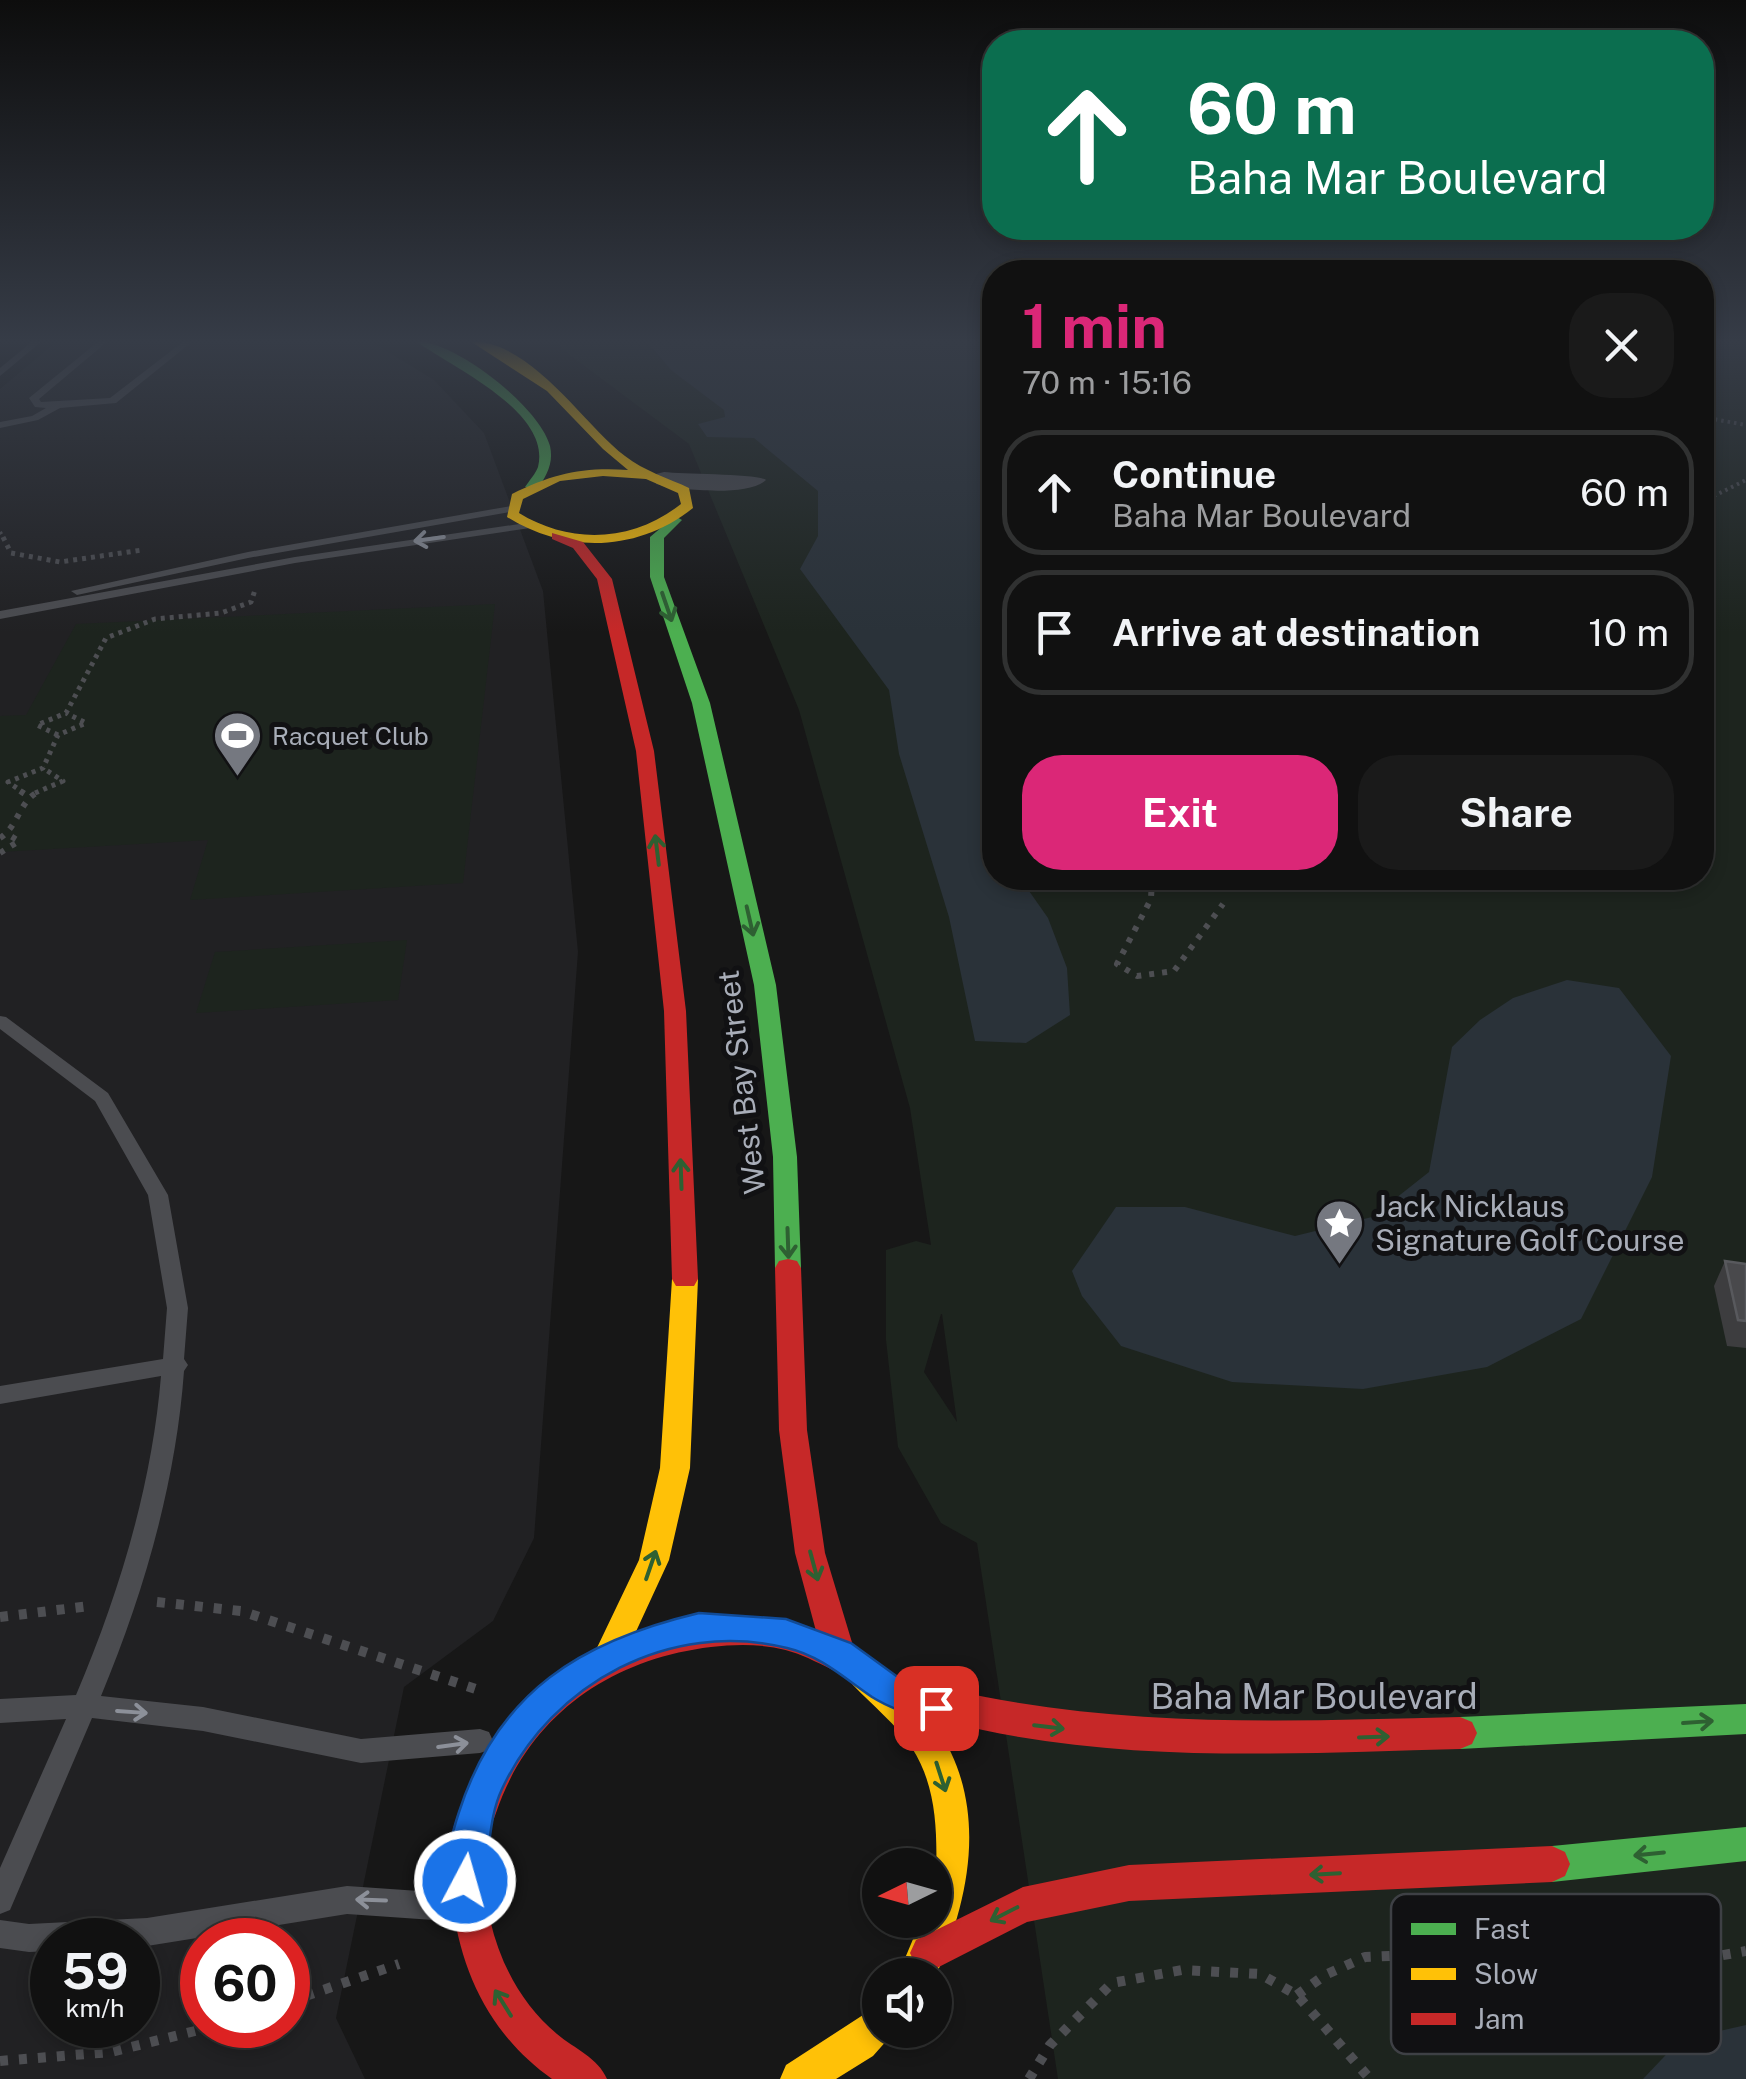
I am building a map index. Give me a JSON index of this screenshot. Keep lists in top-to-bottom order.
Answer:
{
  "streets": {
    "main road": ["West Bay Street", "Baha Mar Boulevard"]
  },
  "places": {
    "sports": ["Racquet Club"],
    "place": ["Jack Nicklaus Signature Golf Course"]
  },
  "legend": ["Fast", "Slow", "Jam"],
  "north": "left",
  "page": {
    "turn": ["60 m", "Baha Mar Boulevard"],
    "heading": ["1 min", "70 m · 15:16"],
    "list": [
      {
        "name": "Continue",
        "note": "Baha Mar Boulevard",
        "value": "60 m"
      },
      {
        "name": "Arrive at destination",
        "value": "10 m"
      }
    ],
    "buttons": ["Exit", "Share"],
    "speed": "59 km/h",
    "limit": "60"
  }
}
